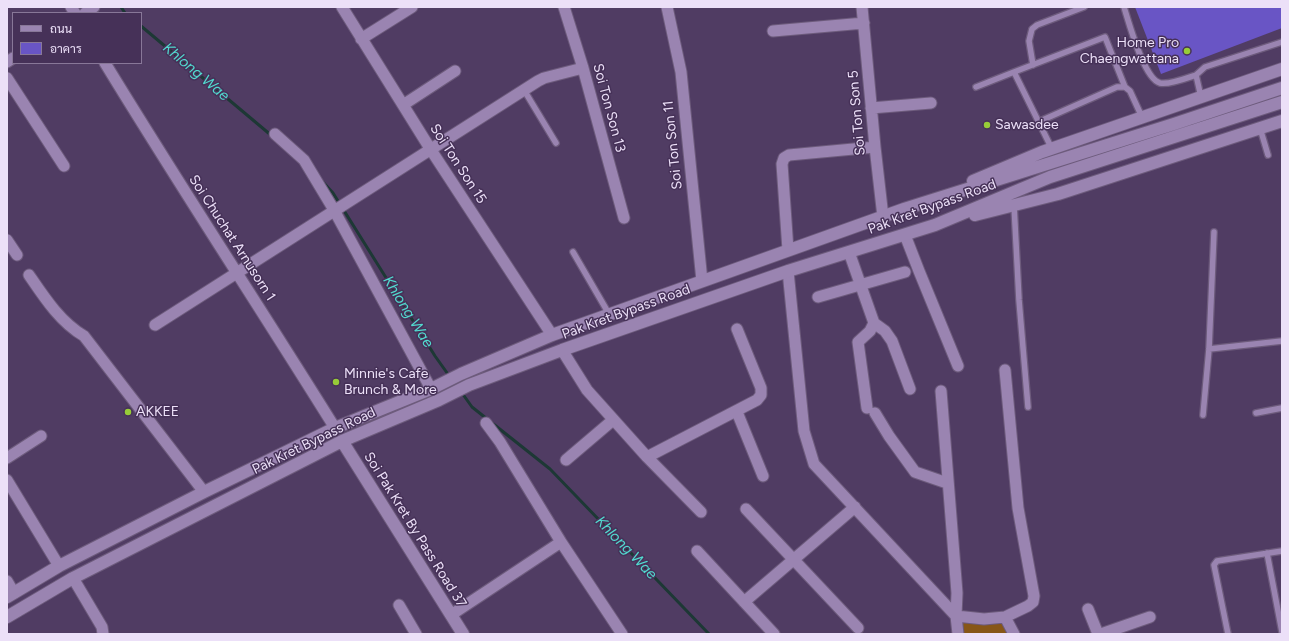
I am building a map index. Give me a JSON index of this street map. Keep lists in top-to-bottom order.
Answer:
{
  "streets": {
    "main road": ["Pak Kret Bypass Road", "Soi Pak Kret By Pass Road 37"],
    "street": [
      "Soi Ton Son 13",
      "Soi Ton Son 5",
      "Soi Ton Son 11",
      "Soi Ton Son 15",
      "Soi Chuchat Arnusorn 1"
    ]
  },
  "crossings": [
    ["Soi Ton Son 5", "Pak Kret Bypass Road"],
    ["Soi Ton Son 11", "Pak Kret Bypass Road"],
    ["Soi Ton Son 15", "Pak Kret Bypass Road"],
    ["Pak Kret Bypass Road", "Soi Chuchat Arnusorn 1"],
    ["Pak Kret Bypass Road", "Soi Pak Kret By Pass Road 37"]
  ],
  "water": ["Khlong Wae"],
  "places": [
    "Home Pro Chaengwattana",
    "Sawasdee",
    "Minnie's Cafe Brunch & More",
    "AKKEE"
  ],
  "legend": ["ถนน", "อาคาร"]
}
